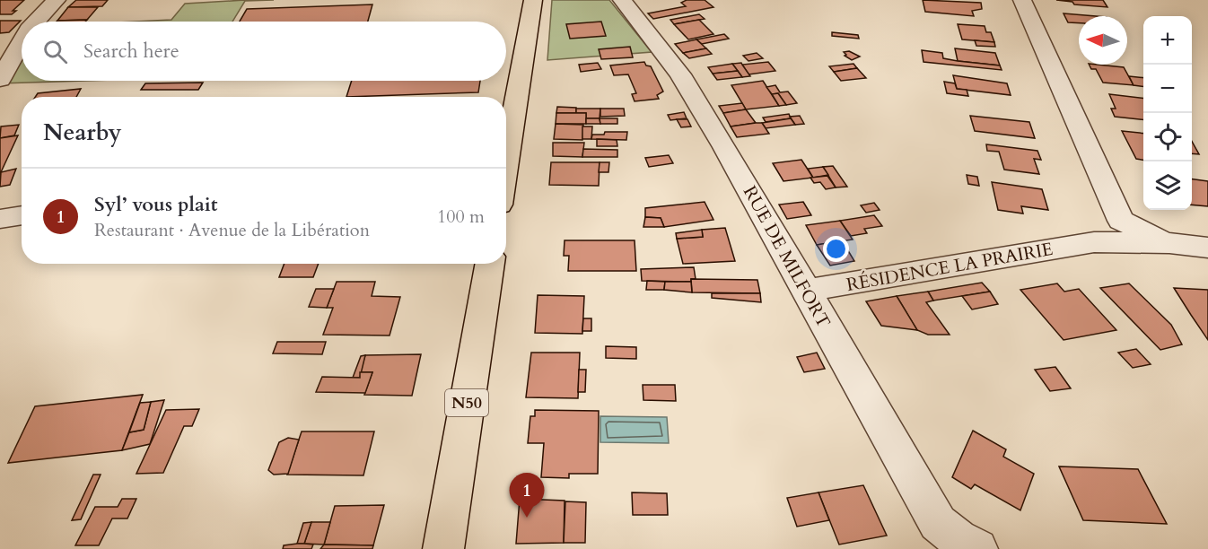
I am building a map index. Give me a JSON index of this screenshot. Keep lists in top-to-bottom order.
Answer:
{
  "streets": {
    "main road": ["N50"],
    "street": ["RUE DE MILFORT", "RÉSIDENCE LA PRAIRIE"]
  },
  "crossings": [
    ["RUE DE MILFORT", "RÉSIDENCE LA PRAIRIE"]
  ],
  "north": "left",
  "page": {
    "map_buttons": ["+", "−"],
    "search": "Search here",
    "heading": "Nearby",
    "list": [
      {
        "mark": "1",
        "name": "Syl’ vous plait",
        "note": "Restaurant · Avenue de la Libération",
        "value": "100 m"
      }
    ],
    "pins": "1"
  }
}
